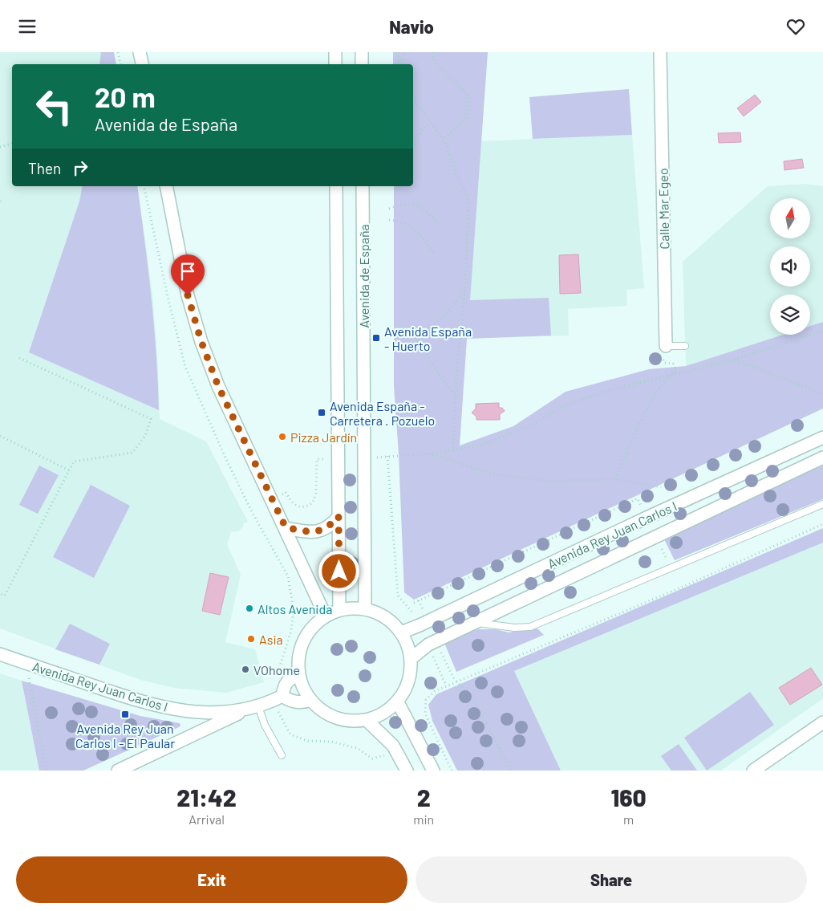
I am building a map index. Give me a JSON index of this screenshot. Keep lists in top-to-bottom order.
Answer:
{
  "streets": {
    "street": ["Calle Mar Egeo", "Avenida de España", "Avenida Rey Juan Carlos I"]
  },
  "crossings": [
    ["Avenida de España", "Avenida Rey Juan Carlos I"]
  ],
  "places": {
    "transit": ["Avenida España - Huerto", "Avenida España - Carretera . Pozuelo", "Avenida Rey Juan Carlos I - El Paular"],
    "other": [
      "Pizza Jardín",
      "Altos Avenida",
      "Asia",
      "VOhome"
    ]
  },
  "north": "top",
  "page": {
    "header": "Navio",
    "turn": ["20 m", "Avenida de España"],
    "then": "Then",
    "eta": [
      "21:42",
      "Arrival",
      "2",
      "min",
      "160",
      "m"
    ],
    "buttons": ["Exit", "Share"]
  }
}
